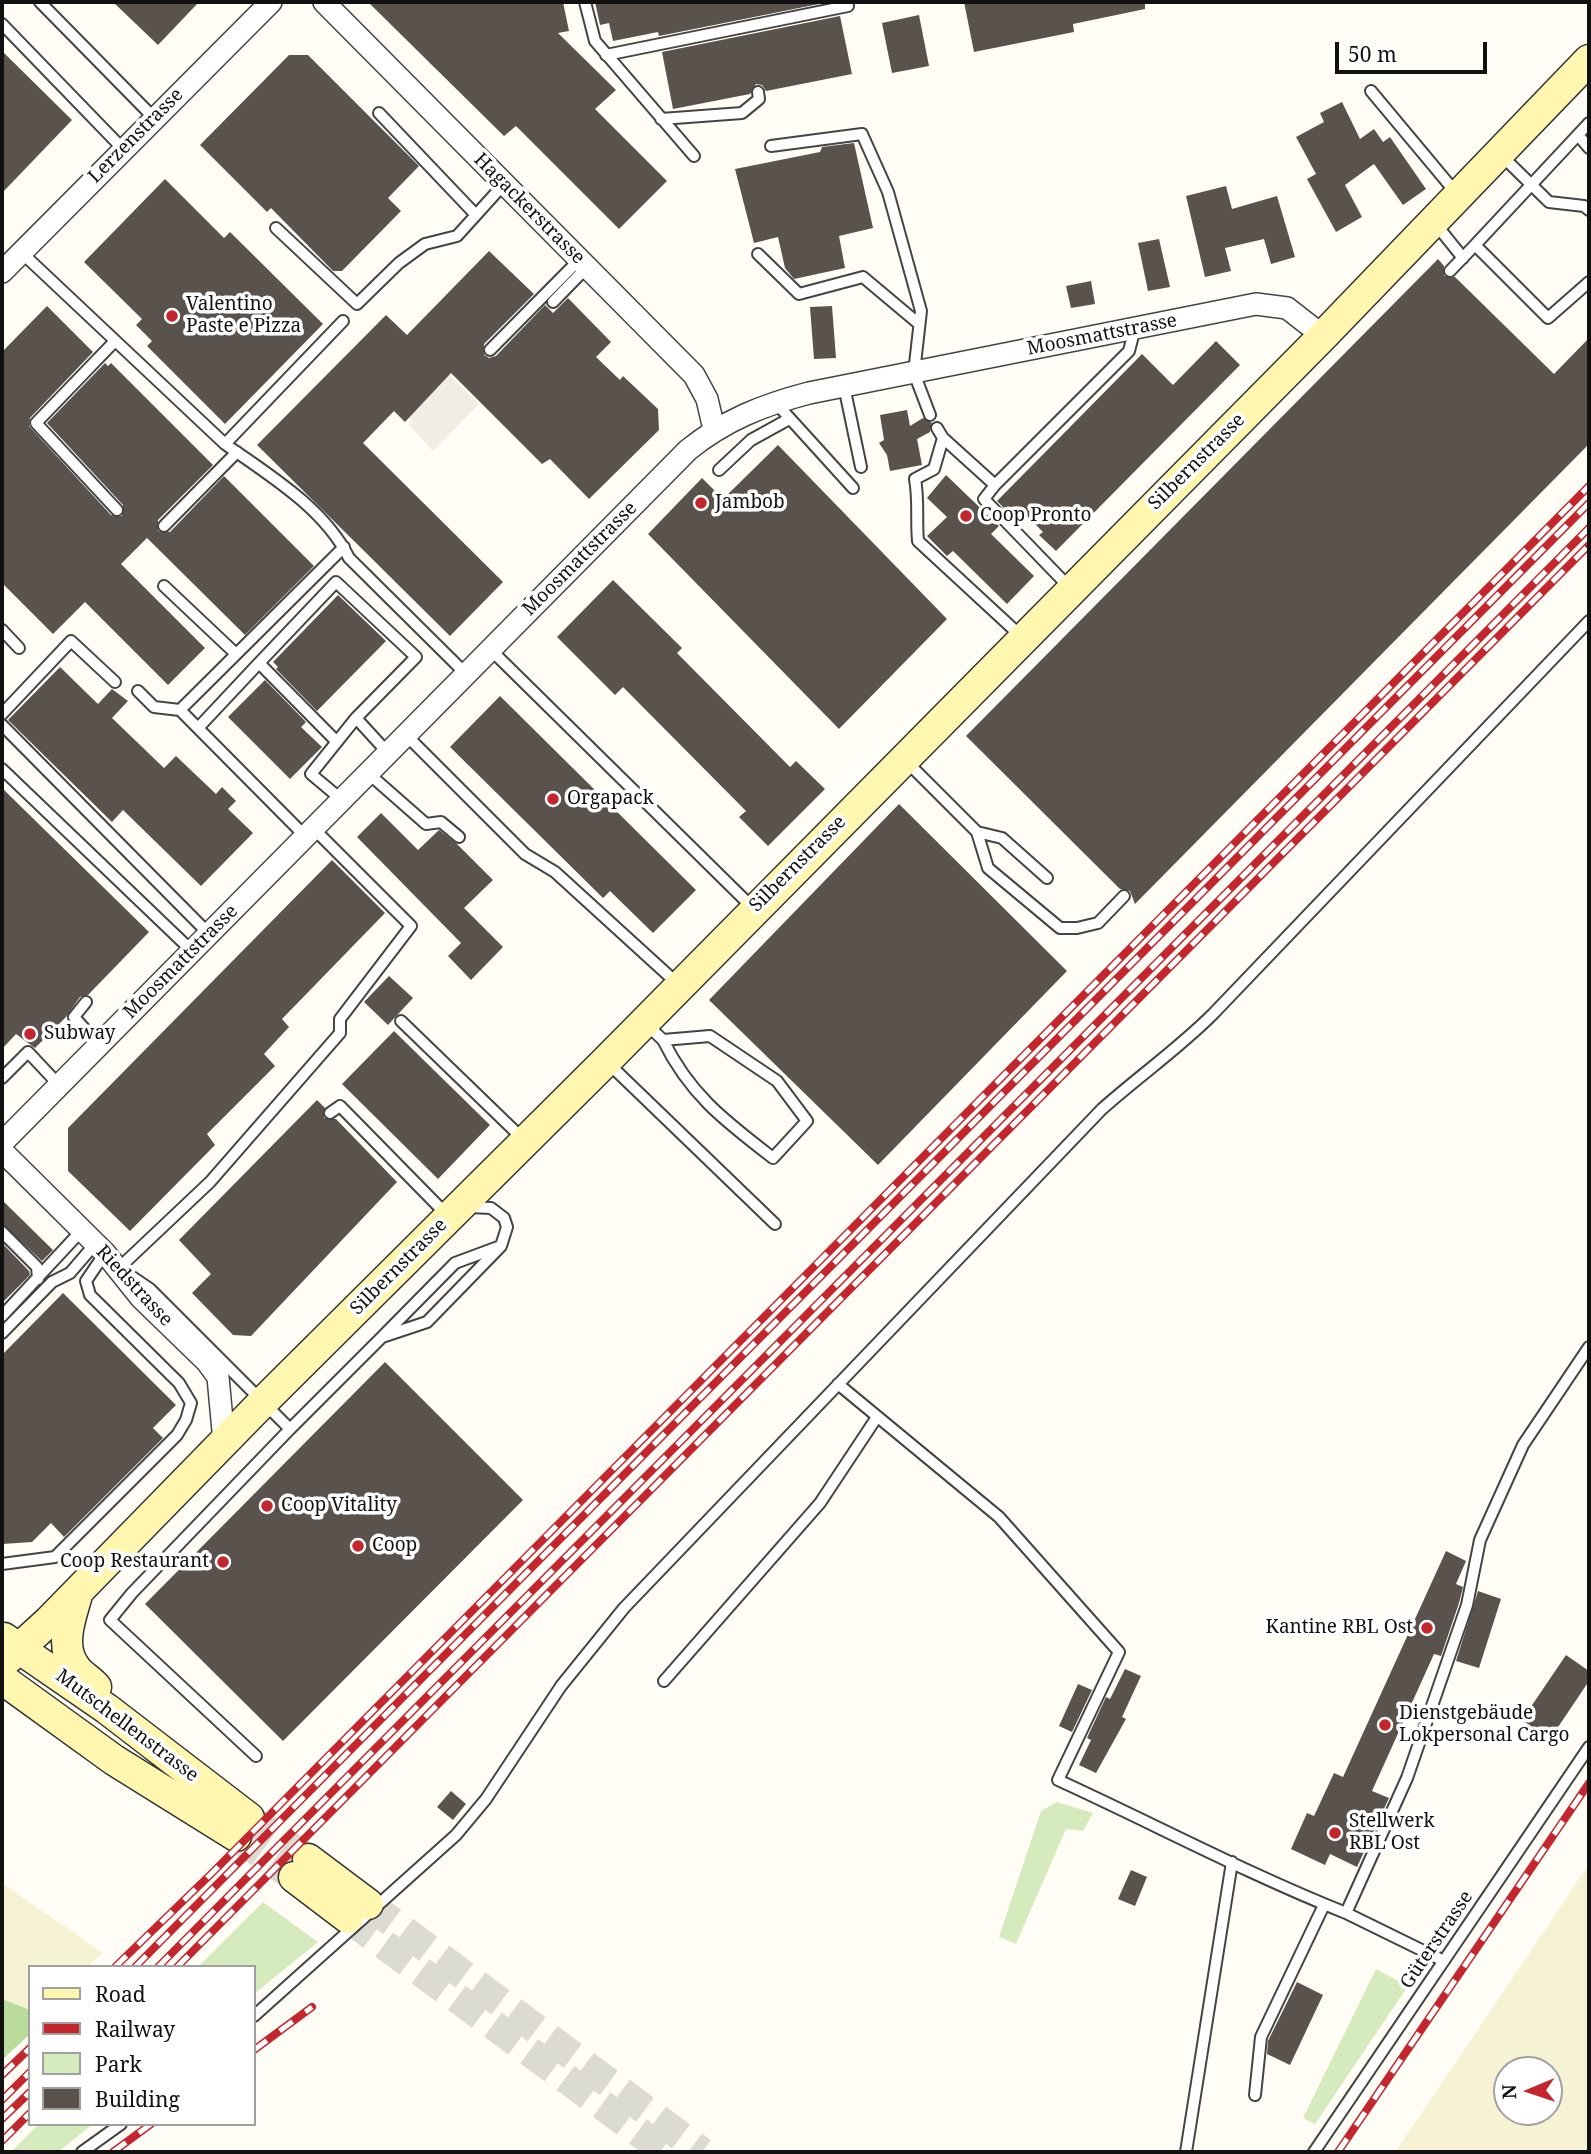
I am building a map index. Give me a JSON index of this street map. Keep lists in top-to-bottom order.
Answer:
{
  "streets": {
    "street": [
      "Lerzenstrasse",
      "Hagackerstrasse",
      "Moosmattstrasse",
      "Silbernstrasse",
      "Riedstrasse",
      "Mutschellenstrasse"
    ],
    "lane": ["Güterstrasse"]
  },
  "crossings": [
    ["Hagackerstrasse", "Moosmattstrasse"],
    ["Moosmattstrasse", "Silbernstrasse"],
    ["Silbernstrasse", "Riedstrasse"],
    ["Silbernstrasse", "Mutschellenstrasse"]
  ],
  "places": [
    "Valentino Paste e Pizza",
    "Jambob",
    "Coop Pronto",
    "Orgapack",
    "Subway",
    "Coop Vitality",
    "Coop",
    "Coop Restaurant",
    "Kantine RBL Ost",
    "Dienstgebäude Lokpersonal Cargo",
    "Stellwerk RBL Ost"
  ],
  "legend": [
    "Road",
    "Railway",
    "Park",
    "Building"
  ],
  "scale_bar": "50 m",
  "north": "left"
}
